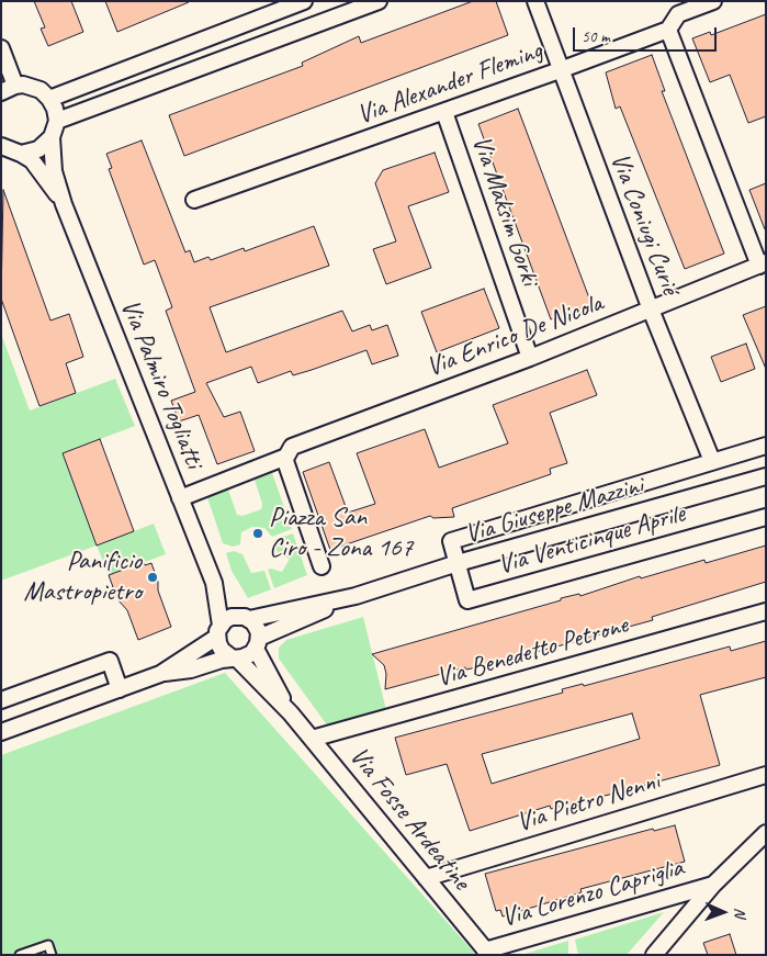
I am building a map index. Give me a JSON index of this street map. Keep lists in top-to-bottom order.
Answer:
{
  "streets": {
    "street": [
      "Via Alexander Fleming",
      "Via Maksim Gorki",
      "Via Coniugi Curié",
      "Via Enrico De Nicola",
      "Via Palmiro Togliatti",
      "Via Giuseppe Mazzini",
      "Via Venticinque Aprile",
      "Via Benedetto Petrone",
      "Via Pietro Nenni",
      "Via Fosse Ardeatine",
      "Via Lorenzo Capriglia"
    ]
  },
  "crossings": [
    ["Via Alexander Fleming", "Via Maksim Gorki"],
    ["Via Alexander Fleming", "Via Coniugi Curié"],
    ["Via Maksim Gorki", "Via Enrico De Nicola"],
    ["Via Coniugi Curié", "Via Enrico De Nicola"],
    ["Via Enrico De Nicola", "Via Palmiro Togliatti"],
    ["Via Palmiro Togliatti", "Via Giuseppe Mazzini"],
    ["Via Giuseppe Mazzini", "Via Venticinque Aprile"],
    ["Via Benedetto Petrone", "Via Fosse Ardeatine"],
    ["Via Pietro Nenni", "Via Fosse Ardeatine"],
    ["Via Fosse Ardeatine", "Via Lorenzo Capriglia"]
  ],
  "places": ["Piazza San Ciro - Zona 167", "Panificio Mastropietro"],
  "scale_bar": "50 m",
  "north": "right"
}
